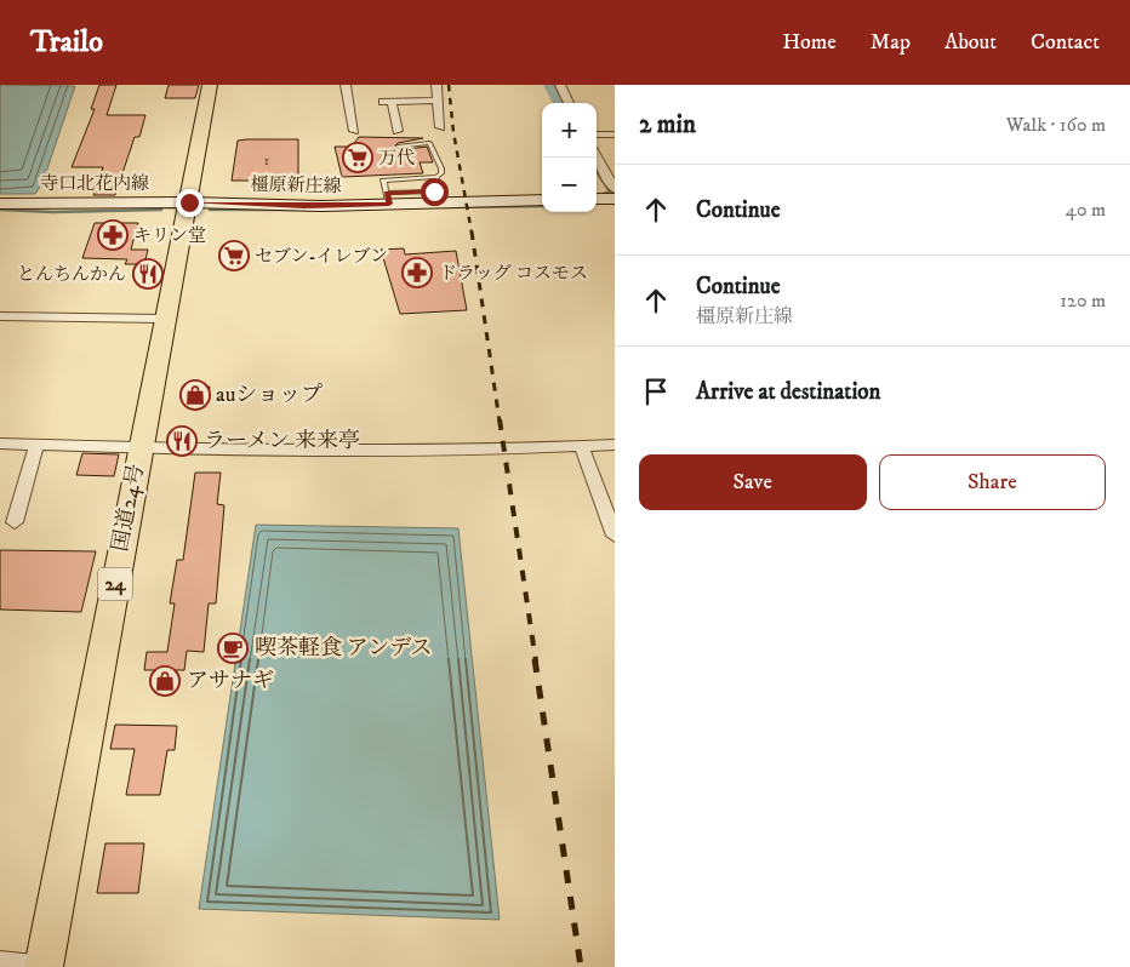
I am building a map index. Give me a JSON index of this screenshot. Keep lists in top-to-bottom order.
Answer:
{
  "streets": {
    "highway": ["国道24号", "24"],
    "main road": ["寺口北花内線", "橿原新庄線"]
  },
  "crossings": [
    ["寺口北花内線", "橿原新庄線"],
    ["寺口北花内線", "国道24号"],
    ["橿原新庄線", "国道24号"]
  ],
  "places": {
    "supermarket": ["万代", "セブン-イレブン"],
    "pharmacy": ["キリン堂", "ドラッグ コスモス"],
    "restaurant": ["とんちんかん", "ラーメン 来来亭"],
    "shop": ["auショップ", "アサナギ"],
    "cafe": ["喫茶軽食 アンデス"]
  },
  "house_numbers": ["1"],
  "page": {
    "header": "Trailo",
    "nav": [
      "Home",
      "Map",
      "About",
      "Contact"
    ],
    "heading": ["2 min", "Walk · 160 m"],
    "map_buttons": ["+", "−"],
    "list": [
      ["Continue", "40 m"],
      ["Continue", "橿原新庄線", "120 m"],
      "Arrive at destination"
    ],
    "buttons": ["Save", "Share"]
  }
}
